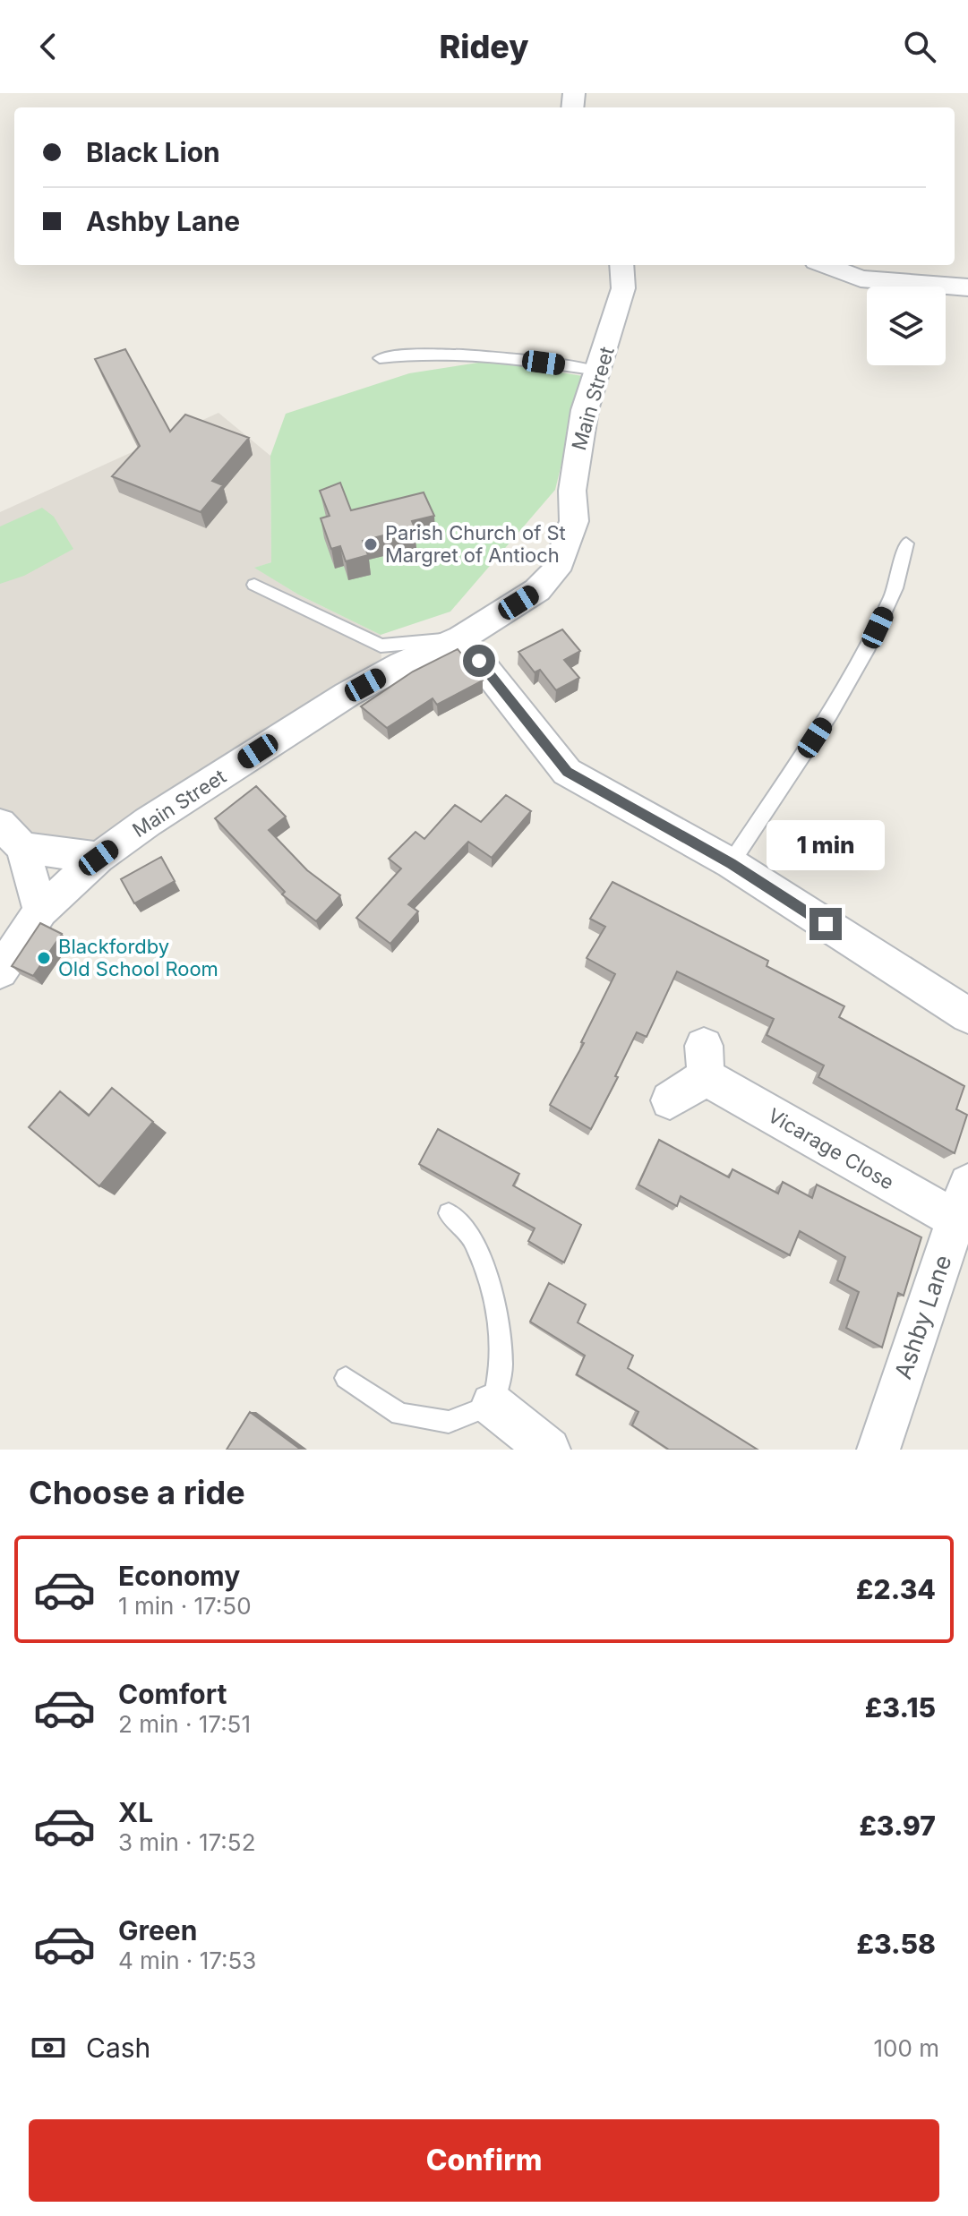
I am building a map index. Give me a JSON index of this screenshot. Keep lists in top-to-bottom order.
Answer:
{
  "streets": {
    "street": ["Main Street", "Vicarage Close", "Ashby Lane"]
  },
  "crossings": [
    ["Vicarage Close", "Ashby Lane"]
  ],
  "places": ["Parish Church of St Margret of Antioch", "Blackfordby Old School Room"],
  "page": {
    "header": "Ridey",
    "banner": ["Black Lion", "Ashby Lane"],
    "bubble": "1 min",
    "heading": "Choose a ride",
    "list": [
      {
        "name": "Economy",
        "note": "1 min · 17:50",
        "value": "£2.34"
      },
      {
        "name": "Comfort",
        "note": "2 min · 17:51",
        "value": "£3.15"
      },
      {
        "name": "XL",
        "note": "3 min · 17:52",
        "value": "£3.97"
      },
      {
        "name": "Green",
        "note": "4 min · 17:53",
        "value": "£3.58"
      }
    ],
    "pay": ["Cash", "100 m"],
    "buttons": "Confirm"
  }
}
